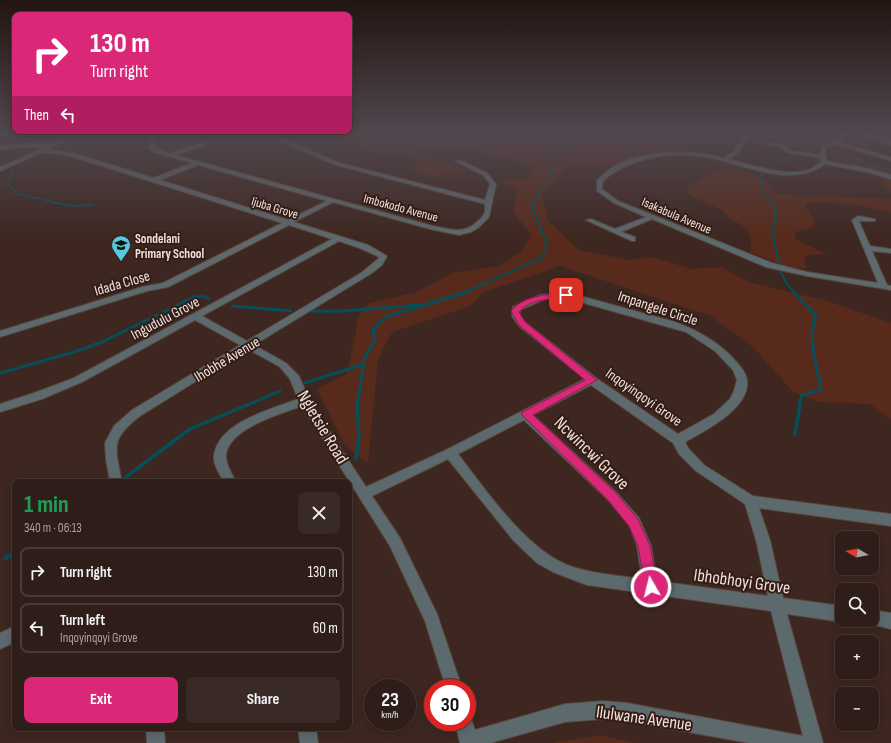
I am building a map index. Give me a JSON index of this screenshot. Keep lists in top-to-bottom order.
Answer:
{
  "streets": {
    "street": [
      "Ijuba Grove",
      "Imbokodo Avenue",
      "Isakabula Avenue",
      "Idada Close",
      "Impangele Circle",
      "Ingudulu Grove",
      "Ihobhe Avenue",
      "Inqoyinqoyi Grove",
      "Ngletsie Road",
      "Ncwincwi Grove",
      "Ibhobhoyi Grove",
      "Ilulwane Avenue"
    ]
  },
  "crossings": [
    ["Ijuba Grove", "Idada Close"],
    ["Ijuba Grove", "Ingudulu Grove"],
    ["Ijuba Grove", "Ihobhe Avenue"],
    ["Imbokodo Avenue", "Idada Close"],
    ["Impangele Circle", "Inqoyinqoyi Grove"],
    ["Ingudulu Grove", "Ngletsie Road"],
    ["Ihobhe Avenue", "Ngletsie Road"],
    ["Ncwincwi Grove", "Ibhobhoyi Grove"]
  ],
  "places": {
    "school or university": ["Sondelani Primary School"]
  },
  "north": "left",
  "page": {
    "turn": ["130 m", "Turn right"],
    "then": "Then",
    "heading": ["1 min", "340 m · 06:13"],
    "map_buttons": ["+", "−"],
    "list": [
      {
        "name": "Turn right",
        "value": "130 m"
      },
      {
        "name": "Turn left",
        "note": "Inqoyinqoyi Grove",
        "value": "60 m"
      }
    ],
    "buttons": ["Exit", "Share"],
    "speed": "23 km/h",
    "limit": "30"
  }
}
